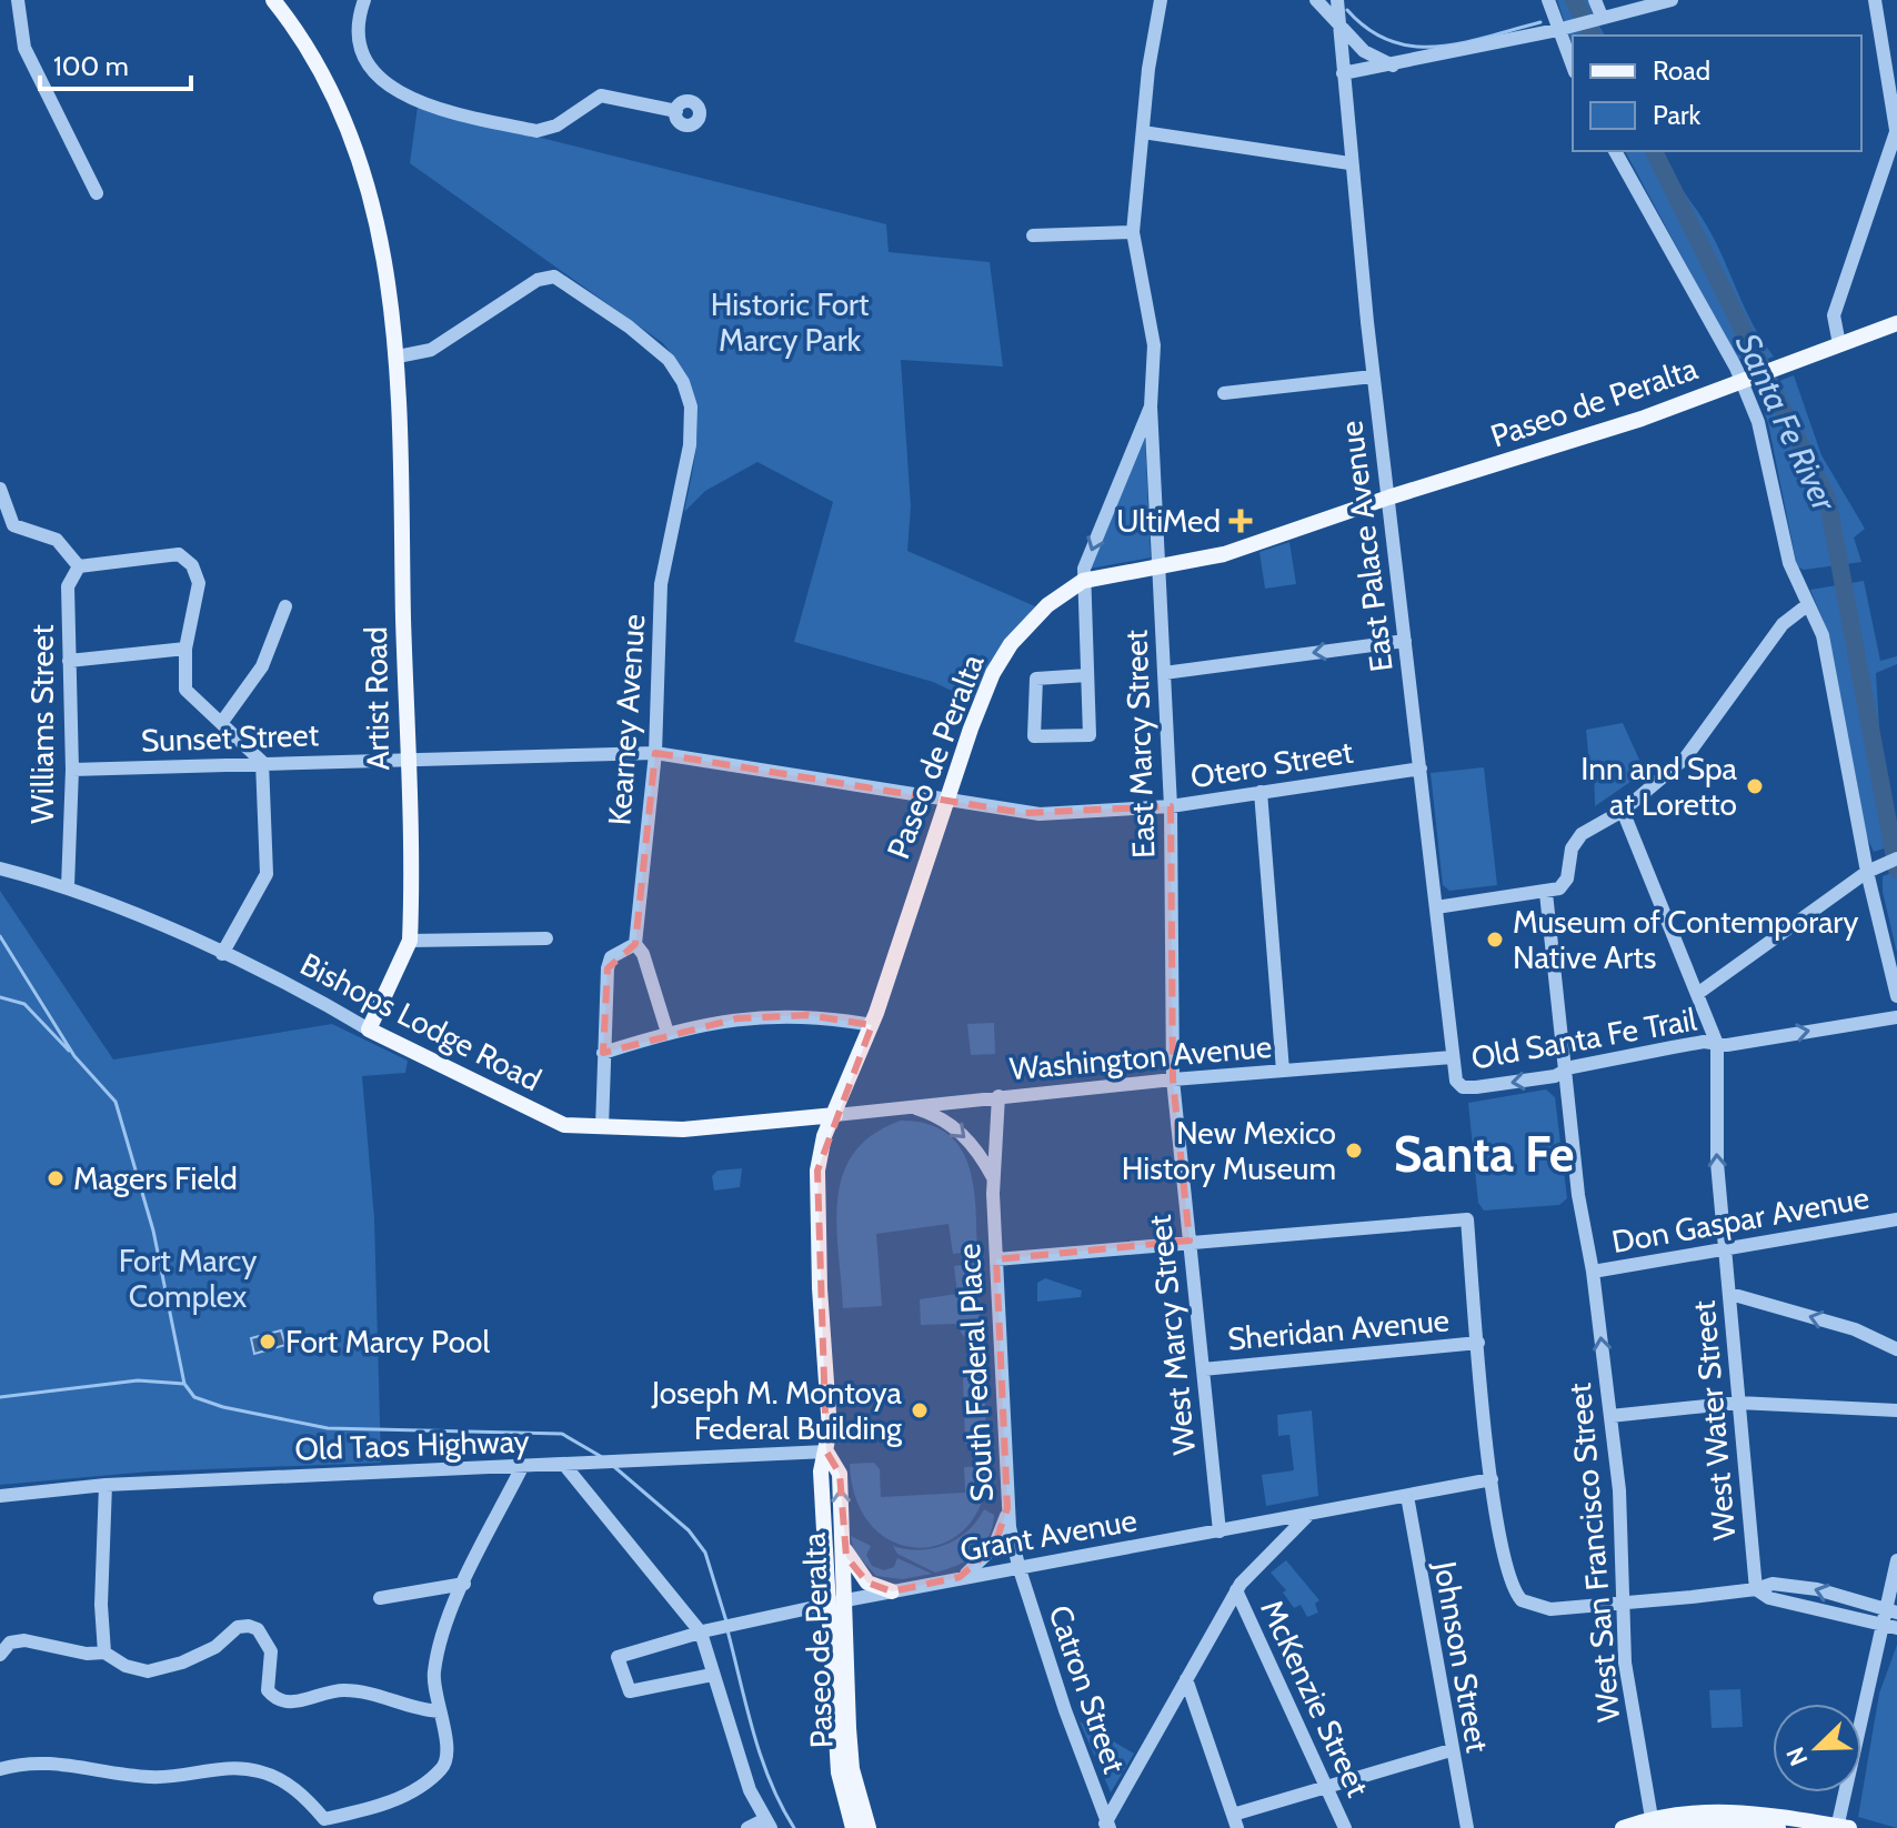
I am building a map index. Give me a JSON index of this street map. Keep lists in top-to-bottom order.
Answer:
{
  "streets": {
    "main road": ["Paseo de Peralta", "Artist Road", "Bishops Lodge Road"],
    "street": [
      "East Palace Avenue",
      "Kearney Avenue",
      "Williams Street",
      "Sunset Street",
      "East Marcy Street",
      "Otero Street",
      "Old Santa Fe Trail",
      "Washington Avenue",
      "Don Gaspar Avenue",
      "Sheridan Avenue",
      "West Marcy Street",
      "South Federal Place",
      "West Water Street",
      "Old Taos Highway",
      "Grant Avenue",
      "West San Francisco Street",
      "Johnson Street",
      "Catron Street",
      "McKenzie Street"
    ]
  },
  "crossings": [
    ["Paseo de Peralta", "East Palace Avenue"],
    ["Paseo de Peralta", "East Marcy Street"],
    ["Paseo de Peralta", "Otero Street"],
    ["Paseo de Peralta", "Bishops Lodge Road"],
    ["Paseo de Peralta", "Washington Avenue"],
    ["Paseo de Peralta", "Old Taos Highway"],
    ["Paseo de Peralta", "Grant Avenue"],
    ["East Palace Avenue", "Otero Street"],
    ["East Palace Avenue", "Old Santa Fe Trail"],
    ["East Palace Avenue", "Washington Avenue"],
    ["Artist Road", "Kearney Avenue"],
    ["Artist Road", "Sunset Street"],
    ["Artist Road", "Bishops Lodge Road"],
    ["Kearney Avenue", "Sunset Street"],
    ["Kearney Avenue", "Otero Street"],
    ["Williams Street", "Sunset Street"],
    ["Williams Street", "Bishops Lodge Road"],
    ["Sunset Street", "Otero Street"],
    ["East Marcy Street", "Otero Street"],
    ["East Marcy Street", "Washington Avenue"],
    ["East Marcy Street", "West Marcy Street"],
    ["Bishops Lodge Road", "Washington Avenue"],
    ["Old Santa Fe Trail", "West Water Street"],
    ["Old Santa Fe Trail", "West San Francisco Street"],
    ["Washington Avenue", "West Marcy Street"],
    ["Washington Avenue", "South Federal Place"],
    ["Don Gaspar Avenue", "West Water Street"],
    ["Don Gaspar Avenue", "West San Francisco Street"],
    ["Sheridan Avenue", "West Marcy Street"],
    ["West Marcy Street", "Grant Avenue"],
    ["South Federal Place", "Grant Avenue"],
    ["South Federal Place", "Catron Street"],
    ["Grant Avenue", "Johnson Street"],
    ["Grant Avenue", "Catron Street"]
  ],
  "one_way": ["West Water Street"],
  "districts": ["Santa Fe"],
  "water": ["Santa Fe River"],
  "parks": ["Historic Fort Marcy Park", "Fort Marcy Complex"],
  "places": {
    "health": ["UltiMed"],
    "other": [
      "Inn and Spa at Loretto",
      "Museum of Contemporary Native Arts",
      "New Mexico History Museum",
      "Magers Field",
      "Fort Marcy Pool",
      "Joseph M. Montoya Federal Building"
    ]
  },
  "legend": ["Road", "Park"],
  "scale_bar": "100 m",
  "north": "bottom left"
}
